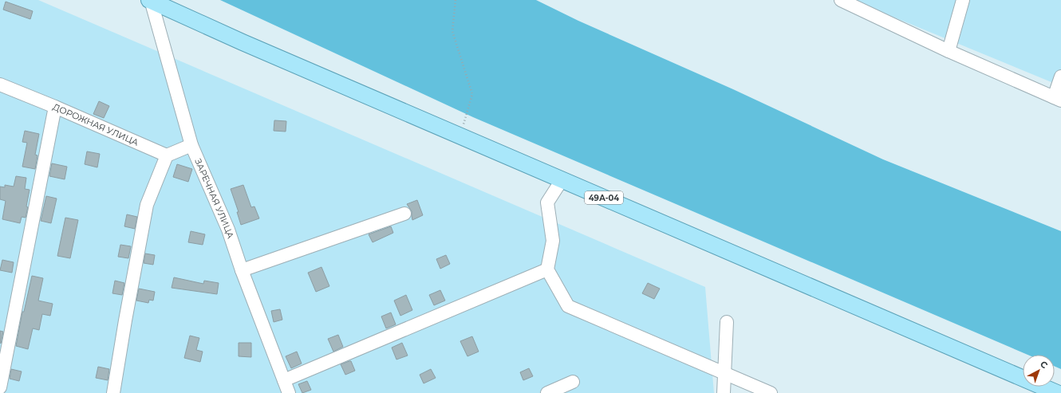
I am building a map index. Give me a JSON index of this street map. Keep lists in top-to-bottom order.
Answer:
{
  "streets": {
    "main road": ["49А-04"],
    "street": ["ДОРОЖНАЯ УЛИЦА", "ЗАРЕЧНАЯ УЛИЦА"]
  },
  "crossings": [
    ["49А-04", "ЗАРЕЧНАЯ УЛИЦА"]
  ],
  "north": "top right"
}
